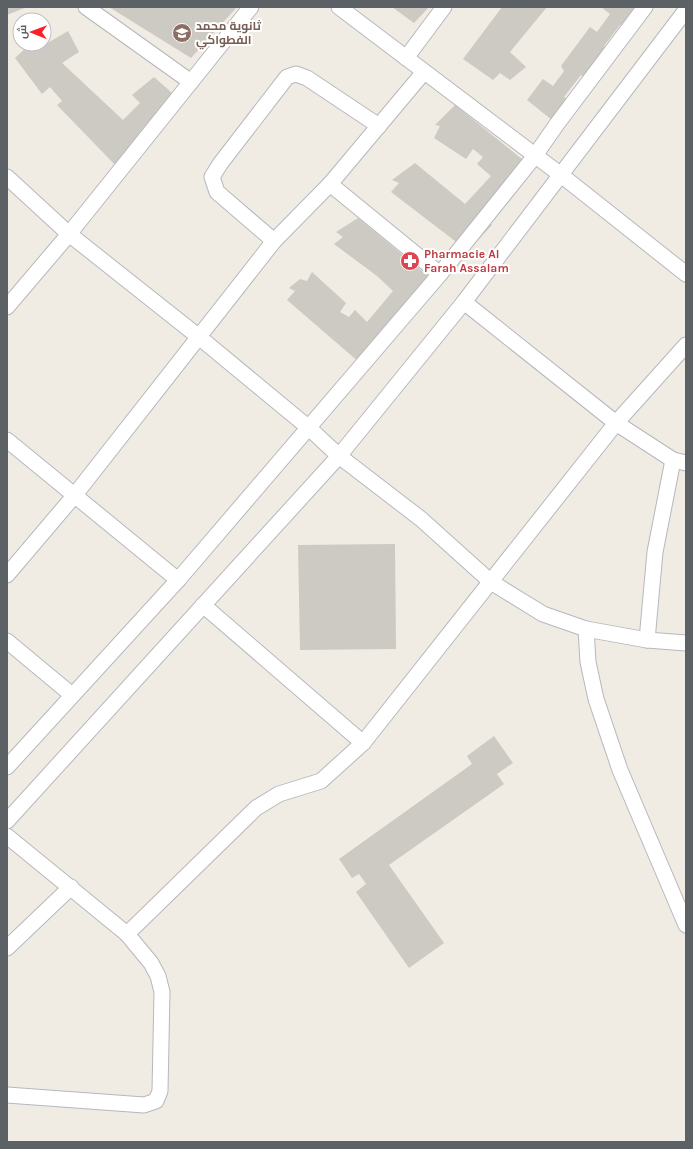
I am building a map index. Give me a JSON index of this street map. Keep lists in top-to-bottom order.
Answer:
{
  "places": {
    "school or university": ["ثانوية محمد الفطواكي"],
    "pharmacy": ["Pharmacie Al Farah Assalam"]
  },
  "north": "left"
}
